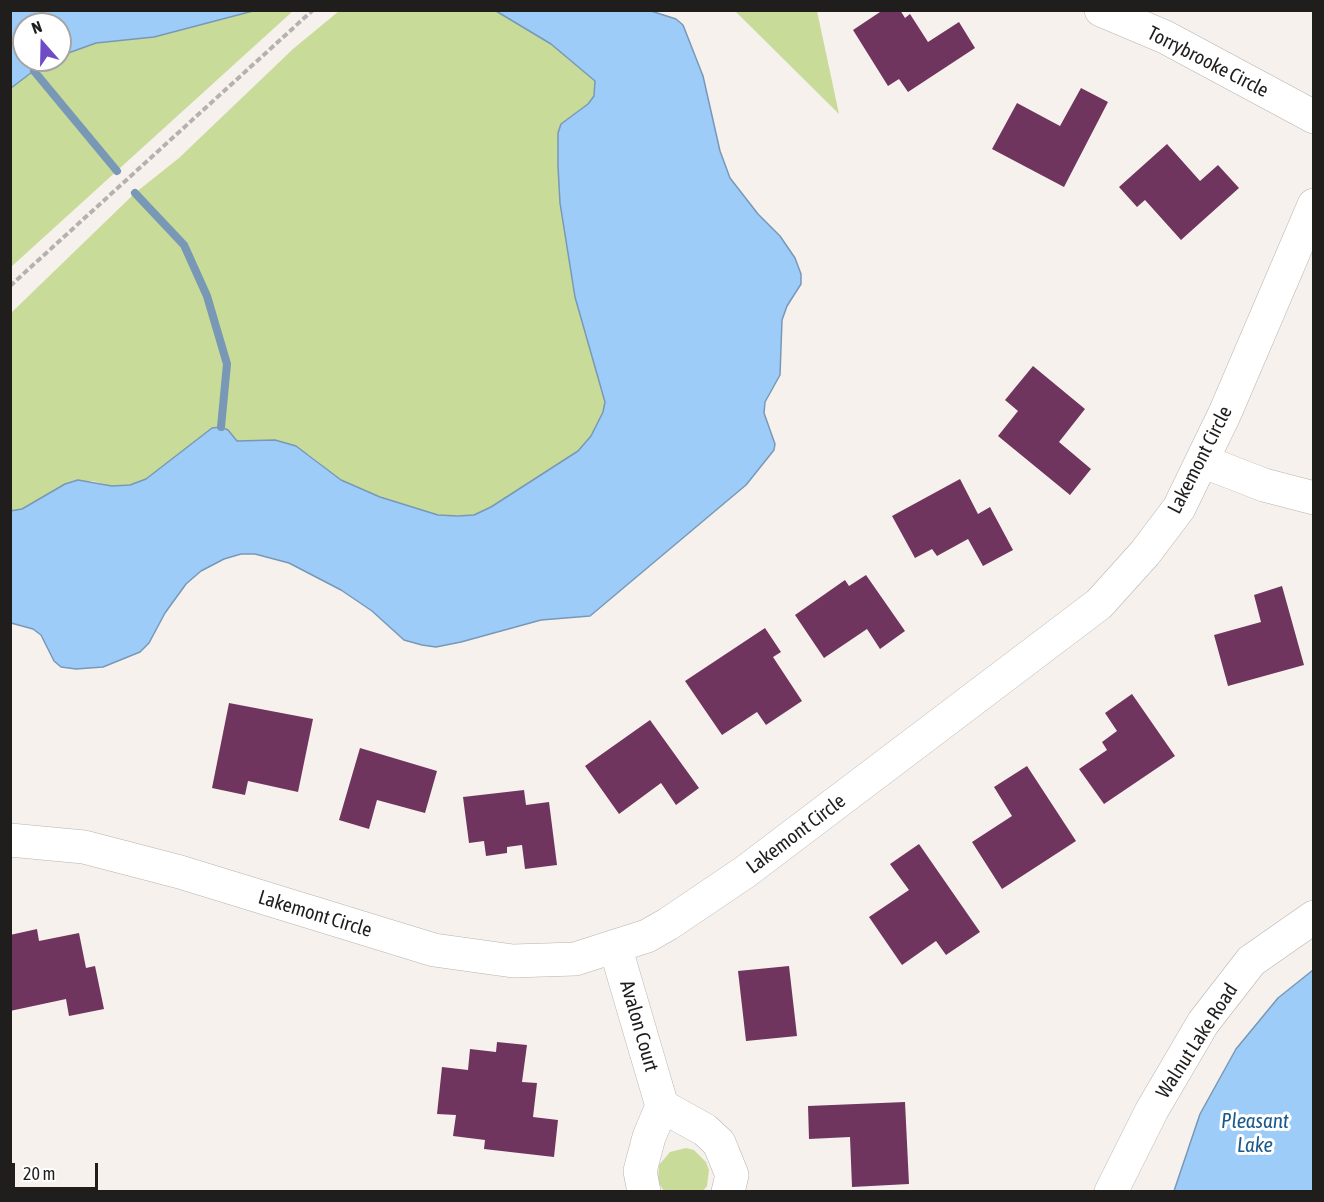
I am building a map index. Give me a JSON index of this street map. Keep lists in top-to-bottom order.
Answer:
{
  "streets": {
    "street": [
      "Torrybrooke Circle",
      "Lakemont Circle",
      "Avalon Court",
      "Walnut Lake Road"
    ]
  },
  "crossings": [
    ["Lakemont Circle", "Avalon Court"]
  ],
  "water": ["Pleasant Lake"],
  "scale_bar": "20 m",
  "north": "top"
}
